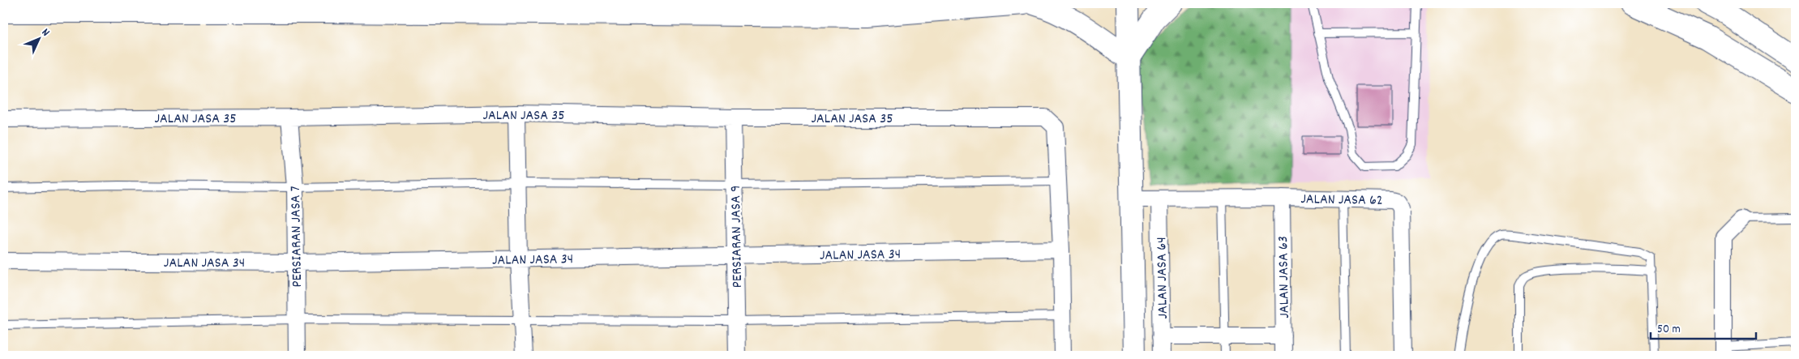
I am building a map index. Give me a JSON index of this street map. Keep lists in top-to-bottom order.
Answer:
{
  "streets": {
    "street": [
      "JALAN JASA 35",
      "JALAN JASA 62",
      "PERSIARAN JASA 7",
      "PERSIARAN JASA 9",
      "JALAN JASA 34",
      "JALAN JASA 63",
      "JALAN JASA 64"
    ]
  },
  "crossings": [
    ["JALAN JASA 35", "PERSIARAN JASA 7"],
    ["JALAN JASA 35", "PERSIARAN JASA 9"],
    ["JALAN JASA 62", "JALAN JASA 63"],
    ["JALAN JASA 62", "JALAN JASA 64"],
    ["PERSIARAN JASA 7", "JALAN JASA 34"],
    ["PERSIARAN JASA 9", "JALAN JASA 34"]
  ],
  "scale_bar": "50 m",
  "north": "top right"
}
